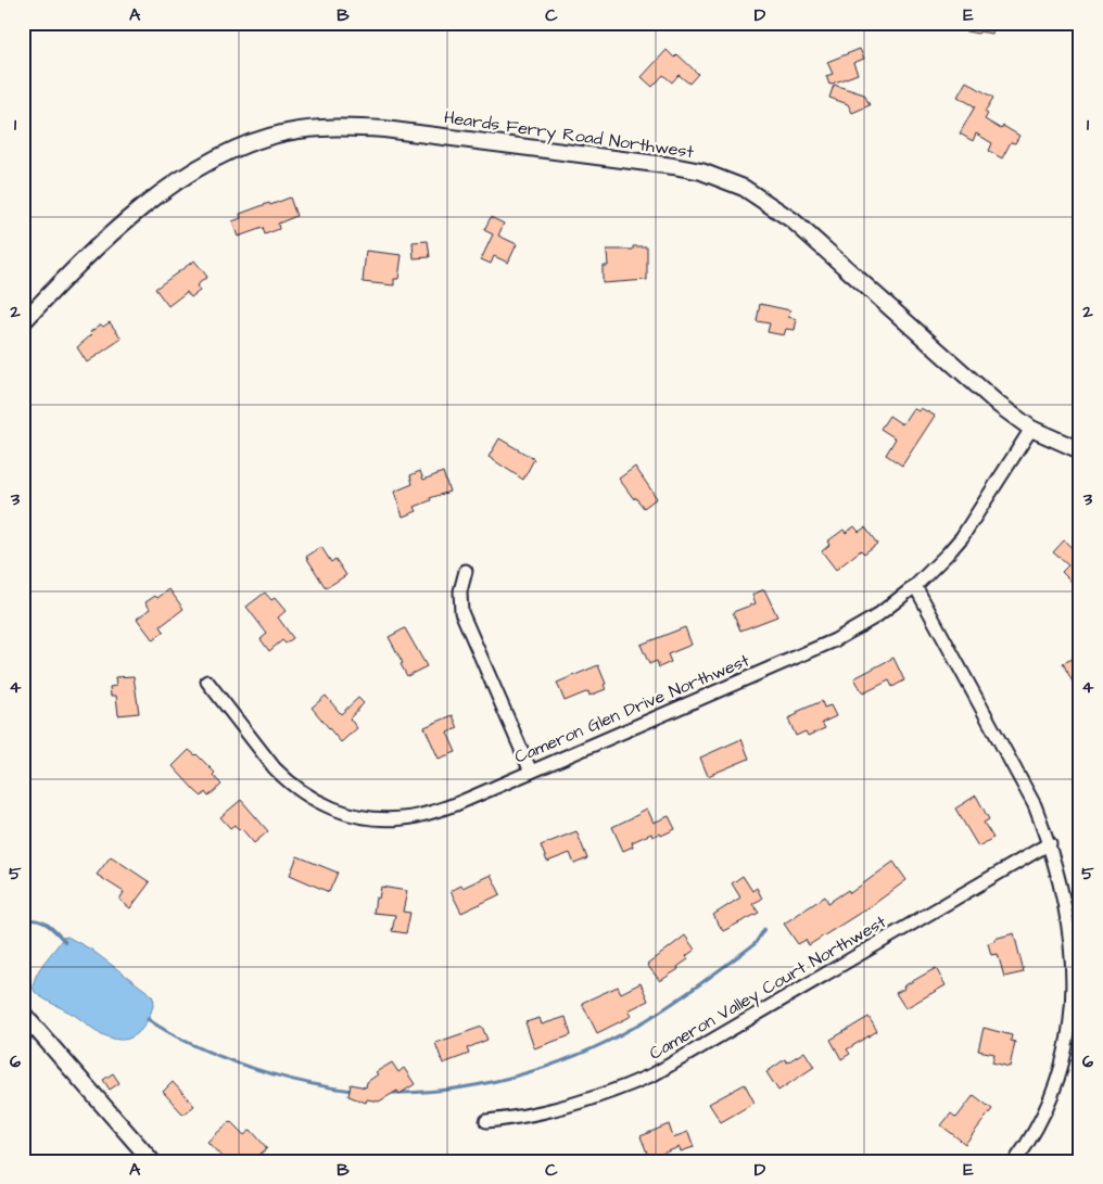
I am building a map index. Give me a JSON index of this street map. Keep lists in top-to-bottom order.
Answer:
{
  "streets": {
    "street": ["Heards Ferry Road Northwest", "Cameron Glen Drive Northwest", "Cameron Valley Court Northwest"]
  },
  "crossings": [
    ["Heards Ferry Road Northwest", "Cameron Glen Drive Northwest"]
  ],
  "grid": {
    "columns": [
      "A",
      "B",
      "C",
      "D",
      "E"
    ],
    "rows": [
      "1",
      "2",
      "3",
      "4",
      "5",
      "6"
    ]
  }
}
